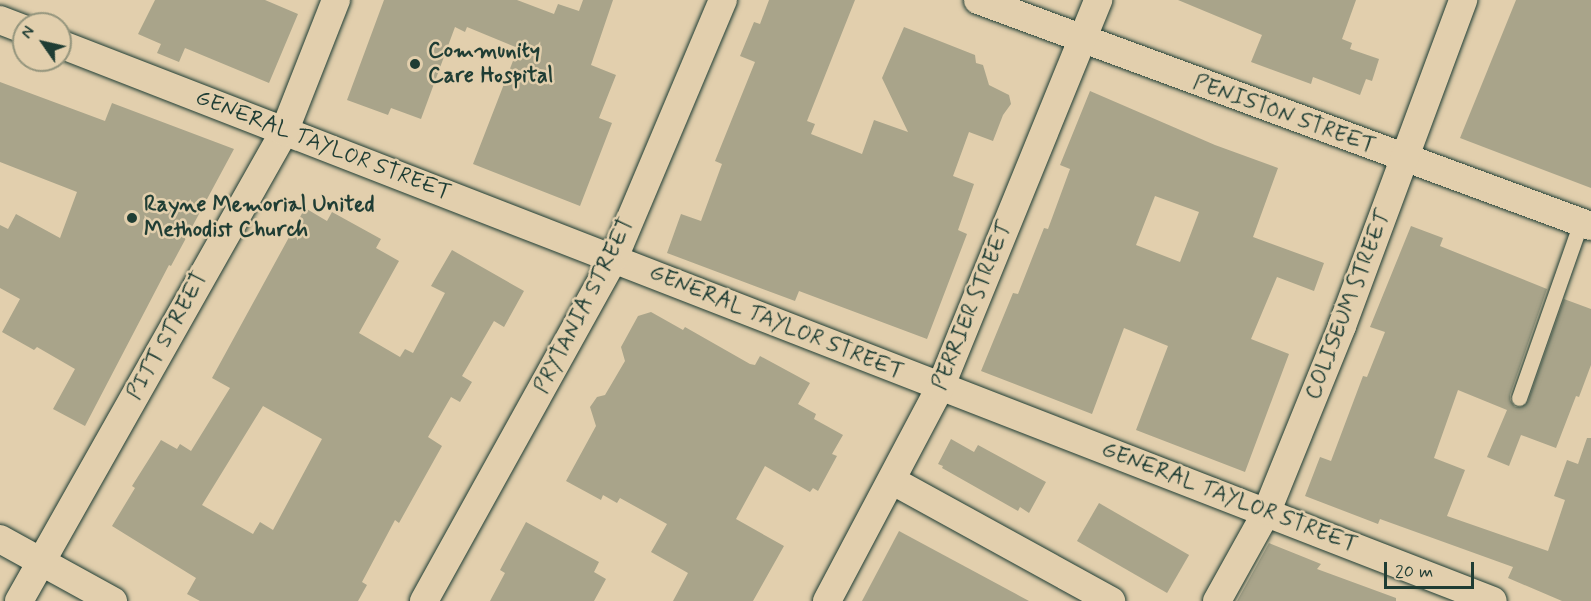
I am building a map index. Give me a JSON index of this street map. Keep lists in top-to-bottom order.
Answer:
{
  "streets": {
    "street": [
      "PENISTON STREET",
      "GENERAL TAYLOR STREET",
      "COLISEUM STREET",
      "PRYTANIA STREET",
      "PERRIER STREET",
      "PITT STREET"
    ]
  },
  "crossings": [
    ["PENISTON STREET", "COLISEUM STREET"],
    ["PENISTON STREET", "PERRIER STREET"],
    ["GENERAL TAYLOR STREET", "COLISEUM STREET"],
    ["GENERAL TAYLOR STREET", "PRYTANIA STREET"],
    ["GENERAL TAYLOR STREET", "PERRIER STREET"],
    ["GENERAL TAYLOR STREET", "PITT STREET"]
  ],
  "places": ["Community Care Hospital", "Rayne Memorial United Methodist Church"],
  "scale_bar": "20 m",
  "north": "top left"
}
